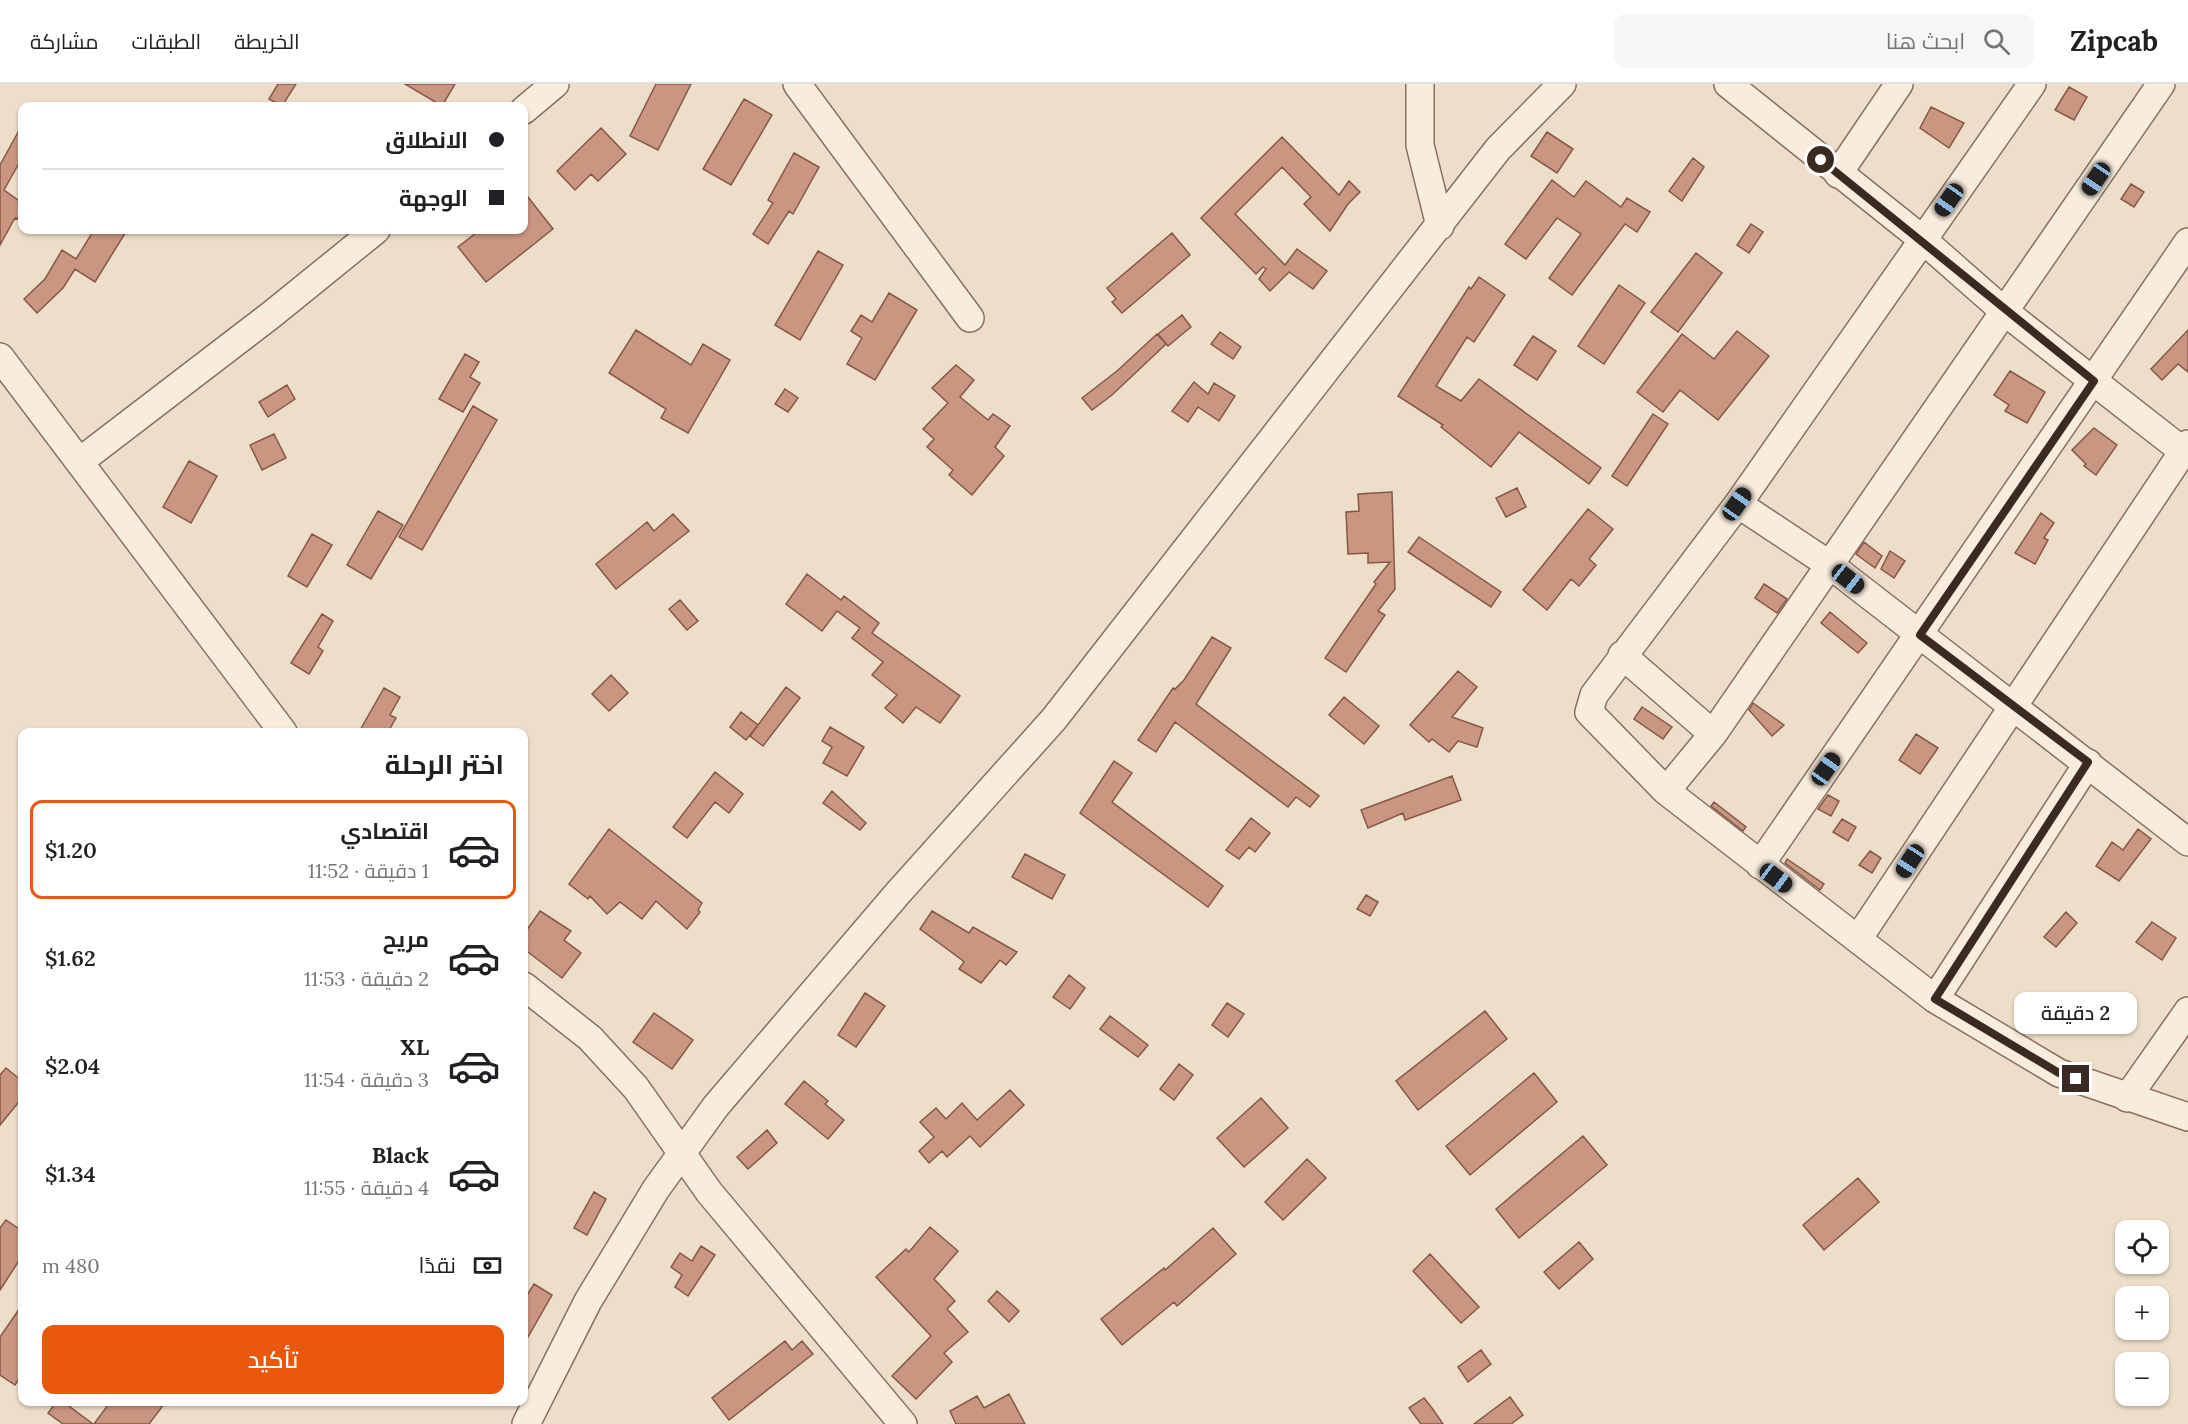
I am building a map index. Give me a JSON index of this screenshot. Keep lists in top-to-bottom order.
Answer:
{
  "page": {
    "header": "Zipcab",
    "search": "ابحث هنا",
    "nav": ["الخريطة", "الطبقات", "مشاركة"],
    "banner": ["الانطلاق", "الوجهة"],
    "heading": "اختر الرحلة",
    "list": [
      {
        "name": "اقتصادي",
        "note": "1 دقيقة · 11:52",
        "value": "$1.20"
      },
      {
        "name": "مريح",
        "note": "2 دقيقة · 11:53",
        "value": "$1.62"
      },
      {
        "name": "XL",
        "note": "3 دقيقة · 11:54",
        "value": "$2.04"
      },
      {
        "name": "Black",
        "note": "4 دقيقة · 11:55",
        "value": "$1.34"
      }
    ],
    "bubble": "2 دقيقة",
    "map_buttons": ["+", "−"],
    "pay": ["نقدًا", "480 m"],
    "buttons": "تأكيد"
  }
}
